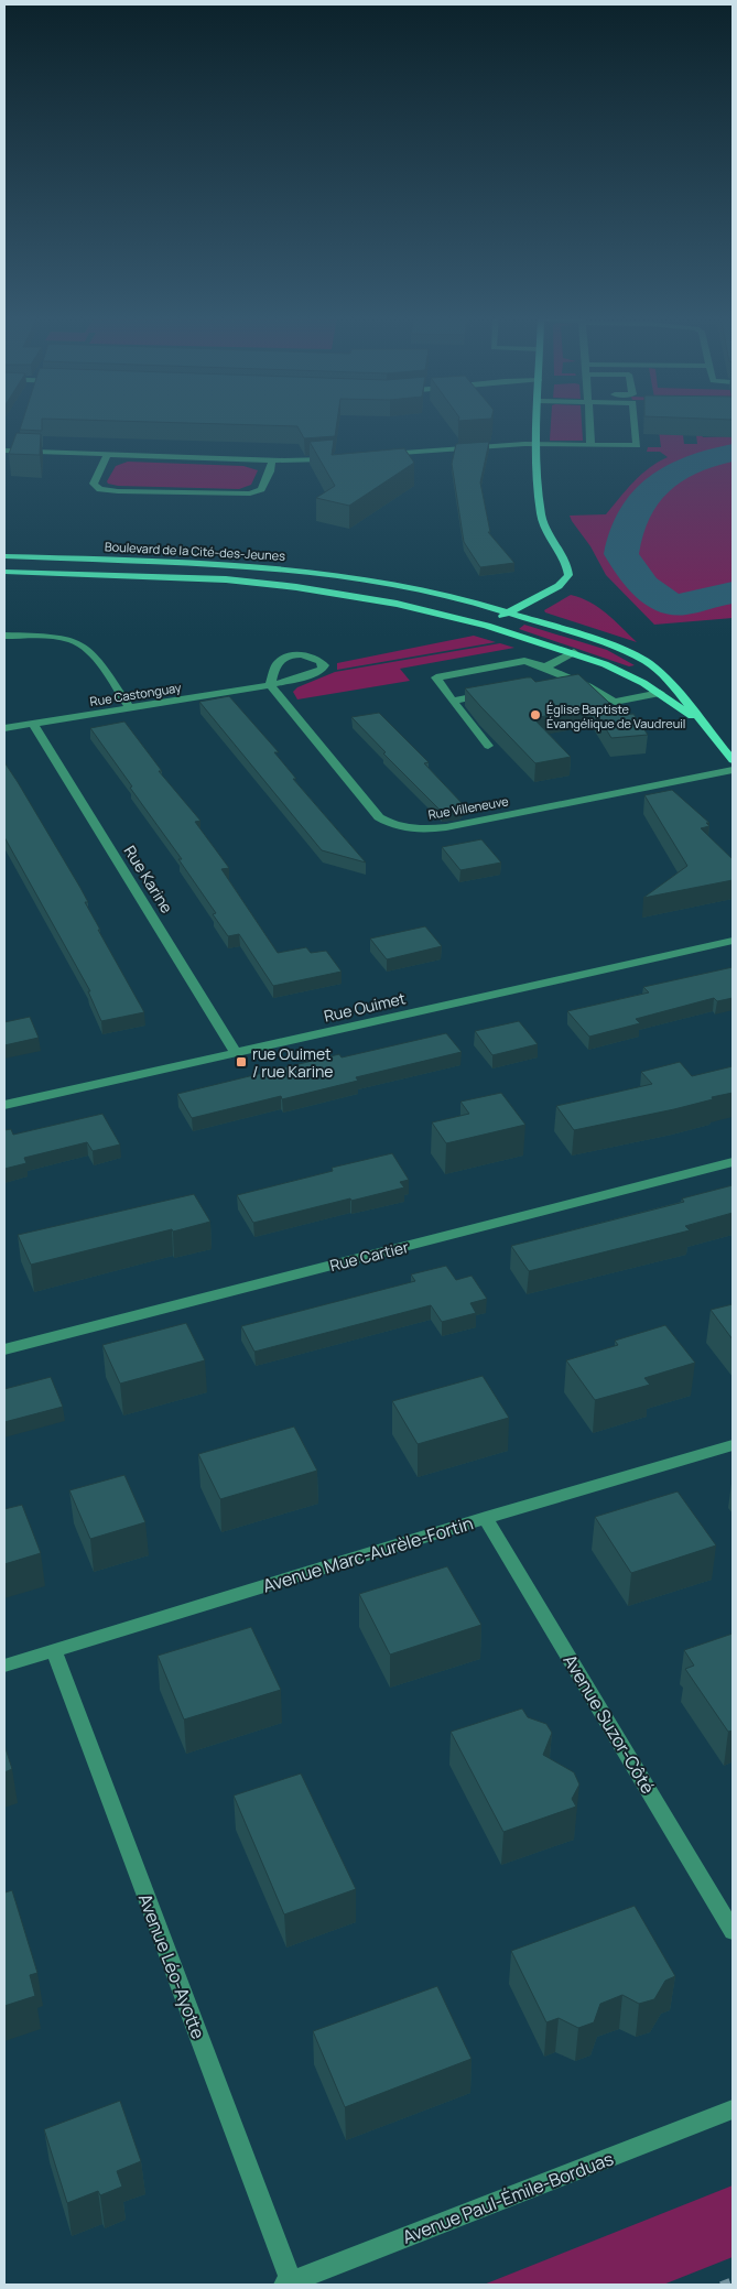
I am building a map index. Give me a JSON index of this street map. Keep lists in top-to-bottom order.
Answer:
{
  "streets": {
    "main road": ["Boulevard de la Cité-des-Jeunes"],
    "street": [
      "Rue Castonguay",
      "Rue Villeneuve",
      "Rue Karine",
      "Rue Ouimet",
      "Rue Cartier",
      "Avenue Marc-Aurèle-Fortin",
      "Avenue Suzor-Côté",
      "Avenue Léo-Ayotte",
      "Avenue Paul-Émile-Borduas"
    ]
  },
  "crossings": [
    ["Rue Castonguay", "Rue Villeneuve"],
    ["Rue Castonguay", "Rue Karine"],
    ["Rue Karine", "Rue Ouimet"],
    ["Avenue Marc-Aurèle-Fortin", "Avenue Suzor-Côté"],
    ["Avenue Marc-Aurèle-Fortin", "Avenue Léo-Ayotte"],
    ["Avenue Léo-Ayotte", "Avenue Paul-Émile-Borduas"]
  ],
  "places": {
    "other": ["Église Baptiste Évangélique de Vaudreuil"],
    "transit": ["rue Ouimet / rue Karine"]
  }
}
